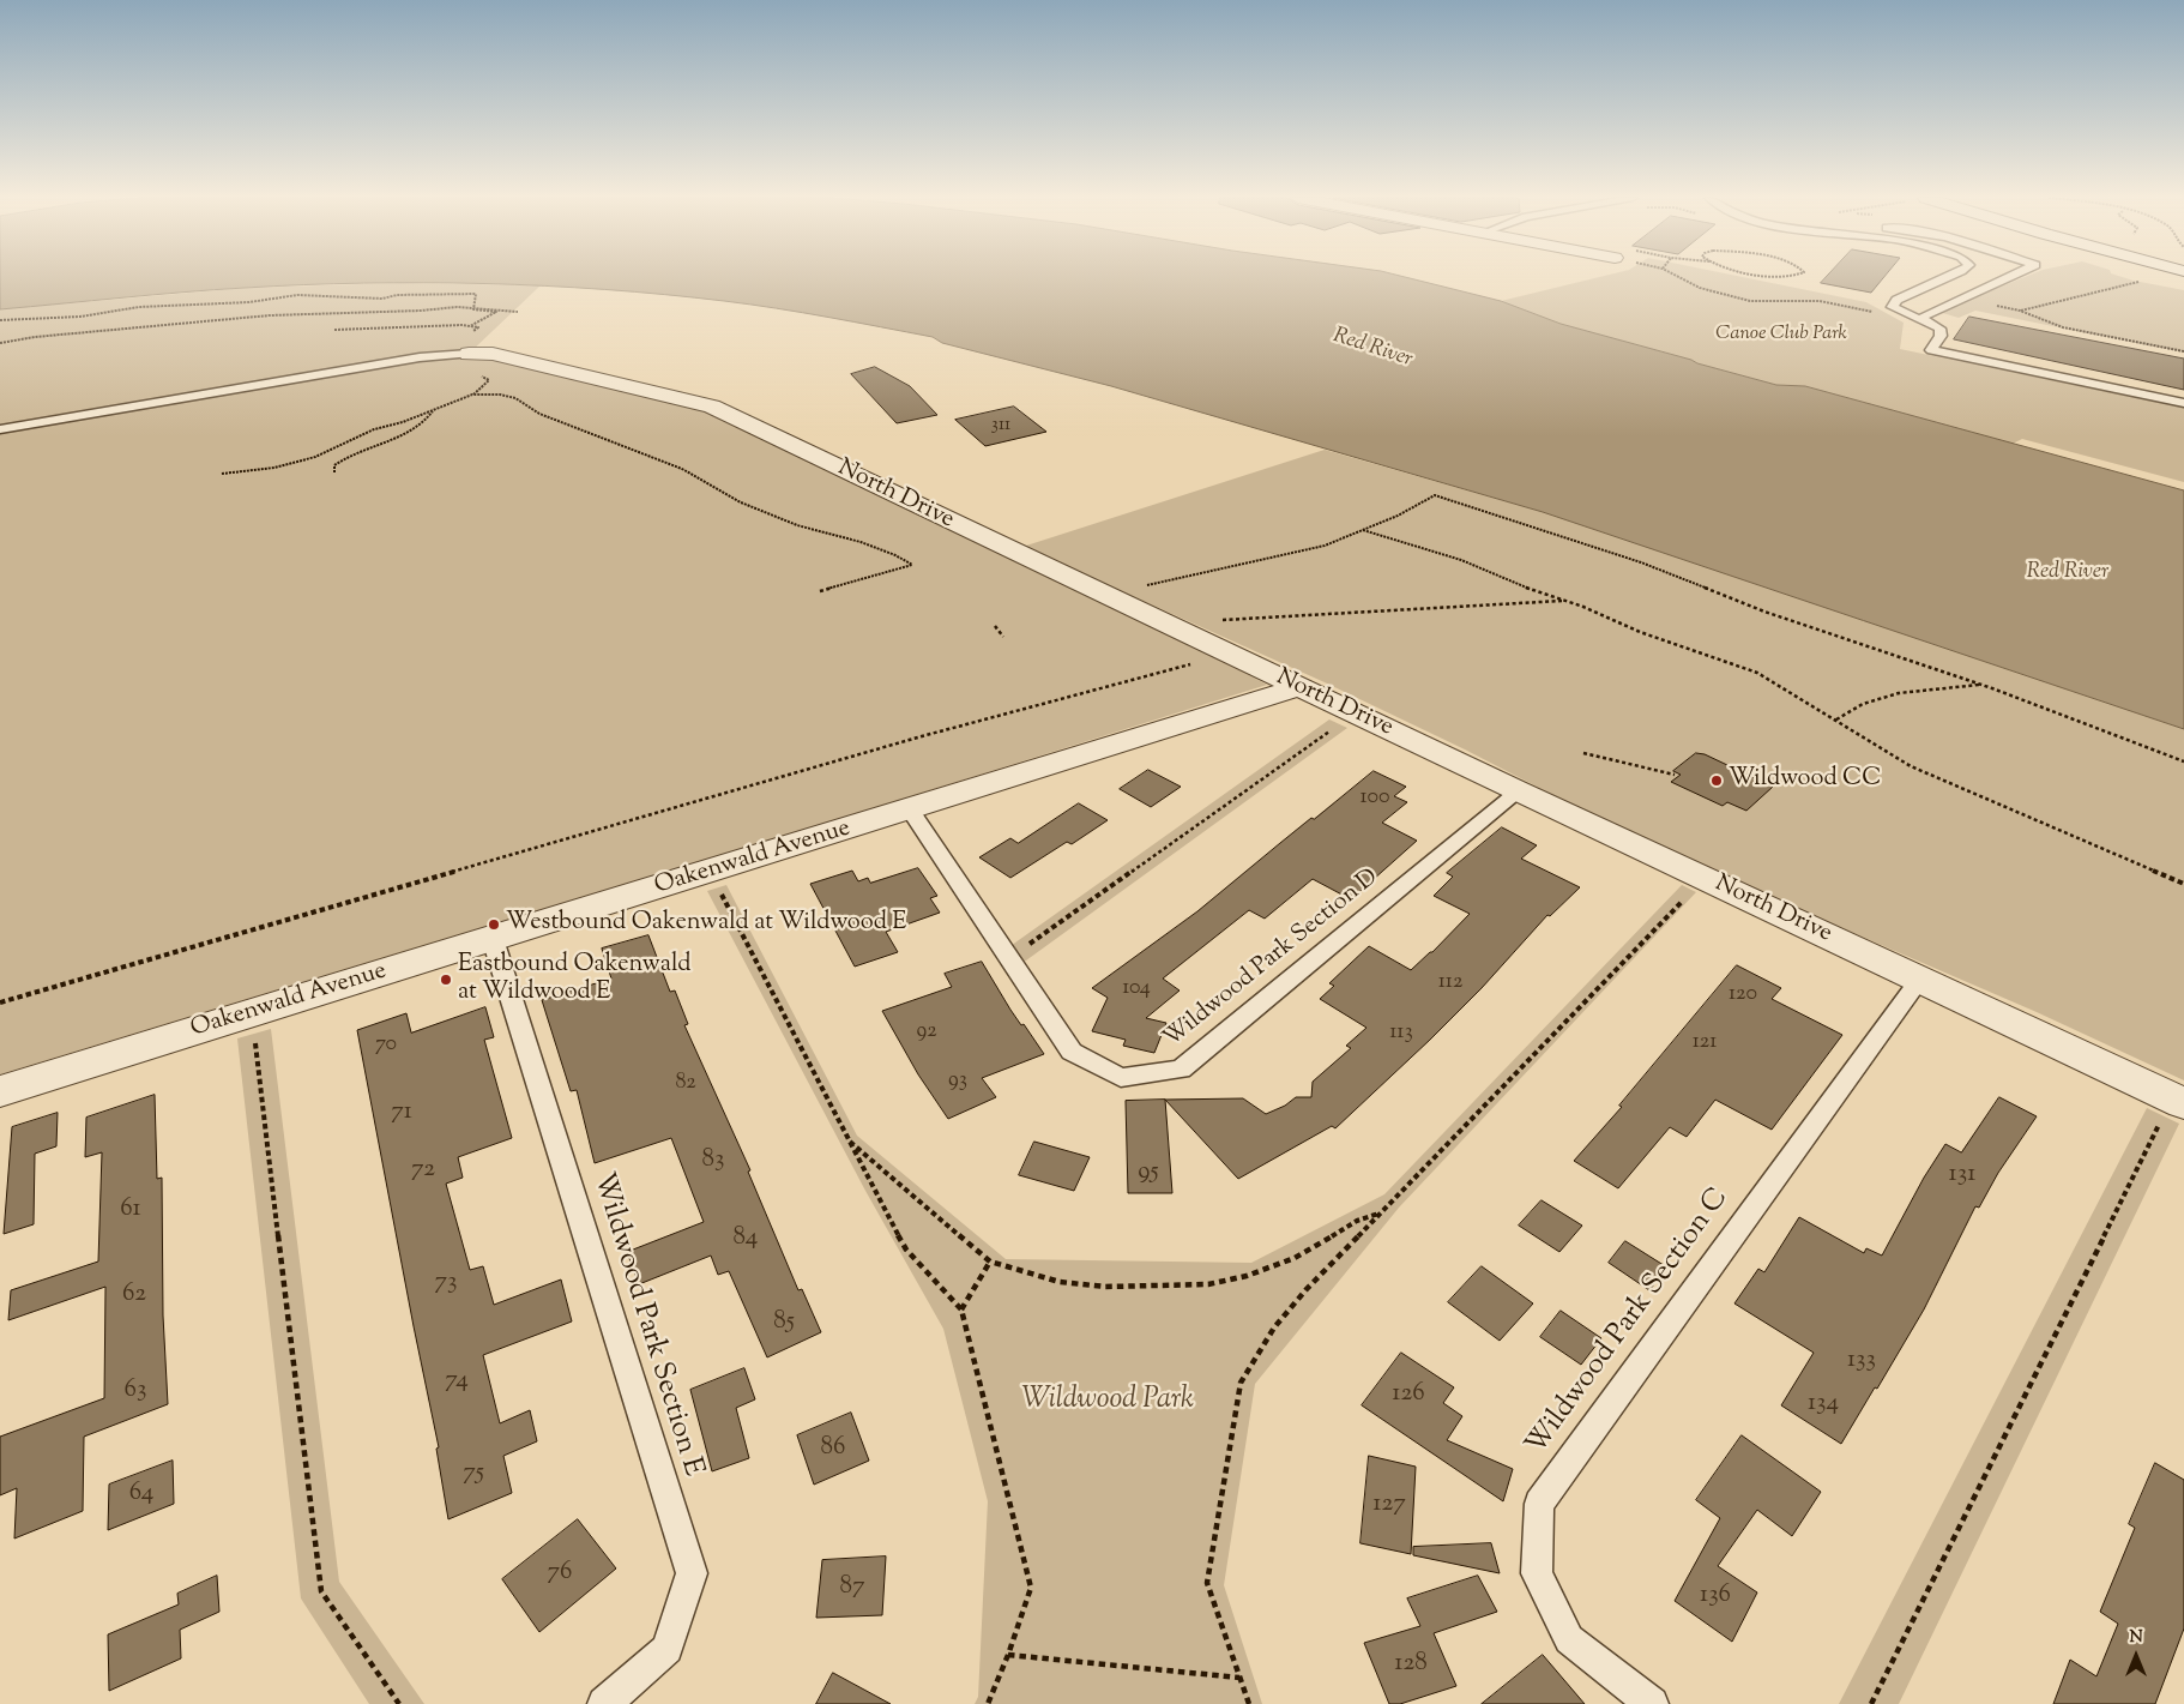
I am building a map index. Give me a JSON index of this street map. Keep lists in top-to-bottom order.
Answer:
{
  "streets": {
    "street": ["North Drive", "Oakenwald Avenue"],
    "lane": ["Wildwood Park Section D", "Wildwood Park Section C", "Wildwood Park Section E"]
  },
  "crossings": [
    ["North Drive", "Oakenwald Avenue"],
    ["North Drive", "Wildwood Park Section D"],
    ["North Drive", "Wildwood Park Section C"],
    ["Oakenwald Avenue", "Wildwood Park Section D"],
    ["Oakenwald Avenue", "Wildwood Park Section E"]
  ],
  "water": ["Red River"],
  "parks": ["Canoe Club Park", "Wildwood Park"],
  "places": ["Wildwood CC", "Westbound Oakenwald at Wildwood E", "Eastbound Oakenwald at Wildwood E"],
  "house_numbers": [
    "311",
    "100",
    "112",
    "104",
    "120",
    "92",
    "113",
    "121",
    "70",
    "93",
    "82",
    "71",
    "83",
    "72",
    "95",
    "131",
    "61",
    "84",
    "73",
    "62",
    "85",
    "133",
    "74",
    "63",
    "126",
    "134",
    "86",
    "75",
    "64",
    "127",
    "76",
    "87",
    "136",
    "128"
  ],
  "north": "top"
}
